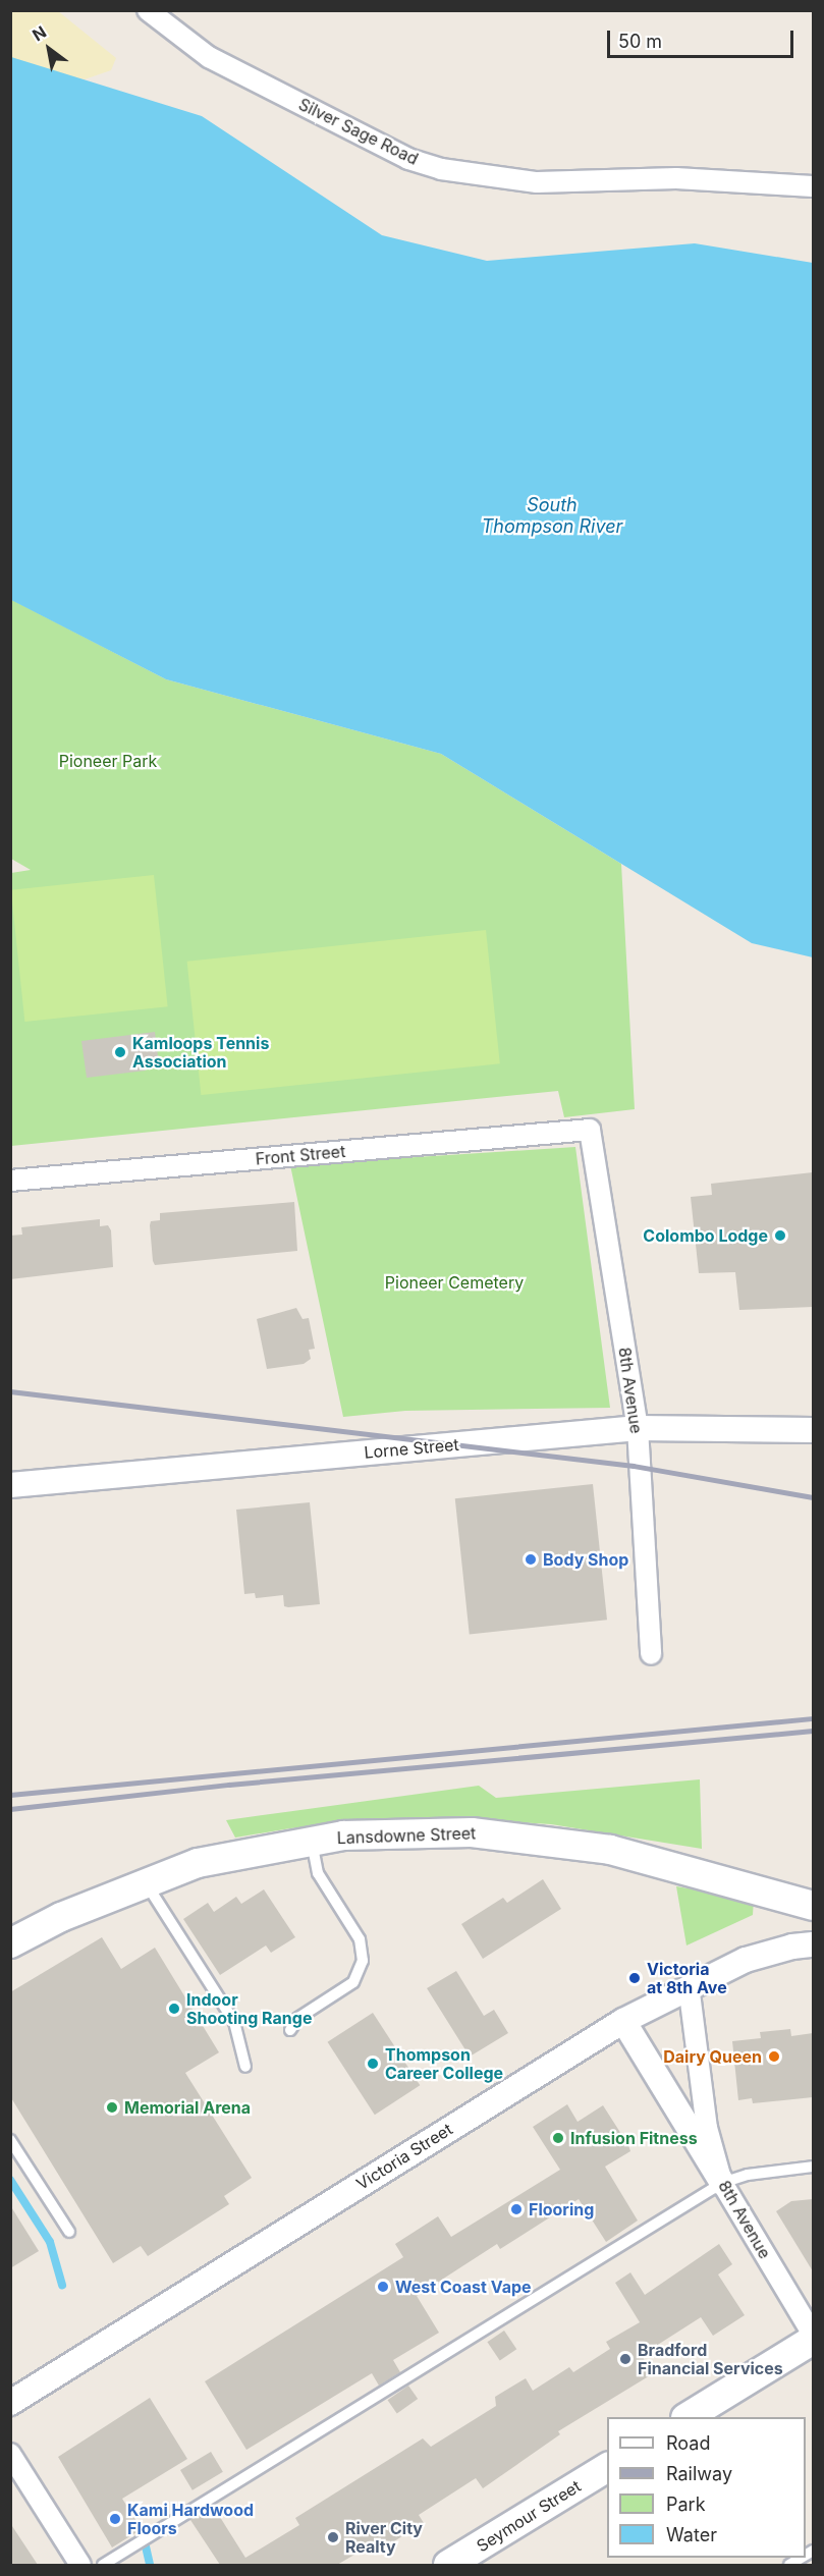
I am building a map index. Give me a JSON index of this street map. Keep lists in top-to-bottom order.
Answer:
{
  "streets": {
    "main road": ["Lansdowne Street", "Seymour Street"],
    "street": [
      "Silver Sage Road",
      "Front Street",
      "8th Avenue",
      "Lorne Street",
      "Victoria Street"
    ]
  },
  "crossings": [
    ["Front Street", "8th Avenue"],
    ["8th Avenue", "Lorne Street"],
    ["8th Avenue", "Victoria Street"]
  ],
  "water": ["South Thompson River"],
  "parks": ["Pioneer Park", "Pioneer Cemetery"],
  "places": [
    "Kamloops Tennis Association",
    "Colombo Lodge",
    "Body Shop",
    "Victoria at 8th Ave",
    "Indoor Shooting Range",
    "Dairy Queen",
    "Thompson Career College",
    "Memorial Arena",
    "Infusion Fitness",
    "Flooring",
    "West Coast Vape",
    "Bradford Financial Services",
    "Kami Hardwood Floors",
    "River City Realty"
  ],
  "legend": [
    "Road",
    "Railway",
    "Park",
    "Water"
  ],
  "scale_bar": "50 m",
  "north": "top left"
}
